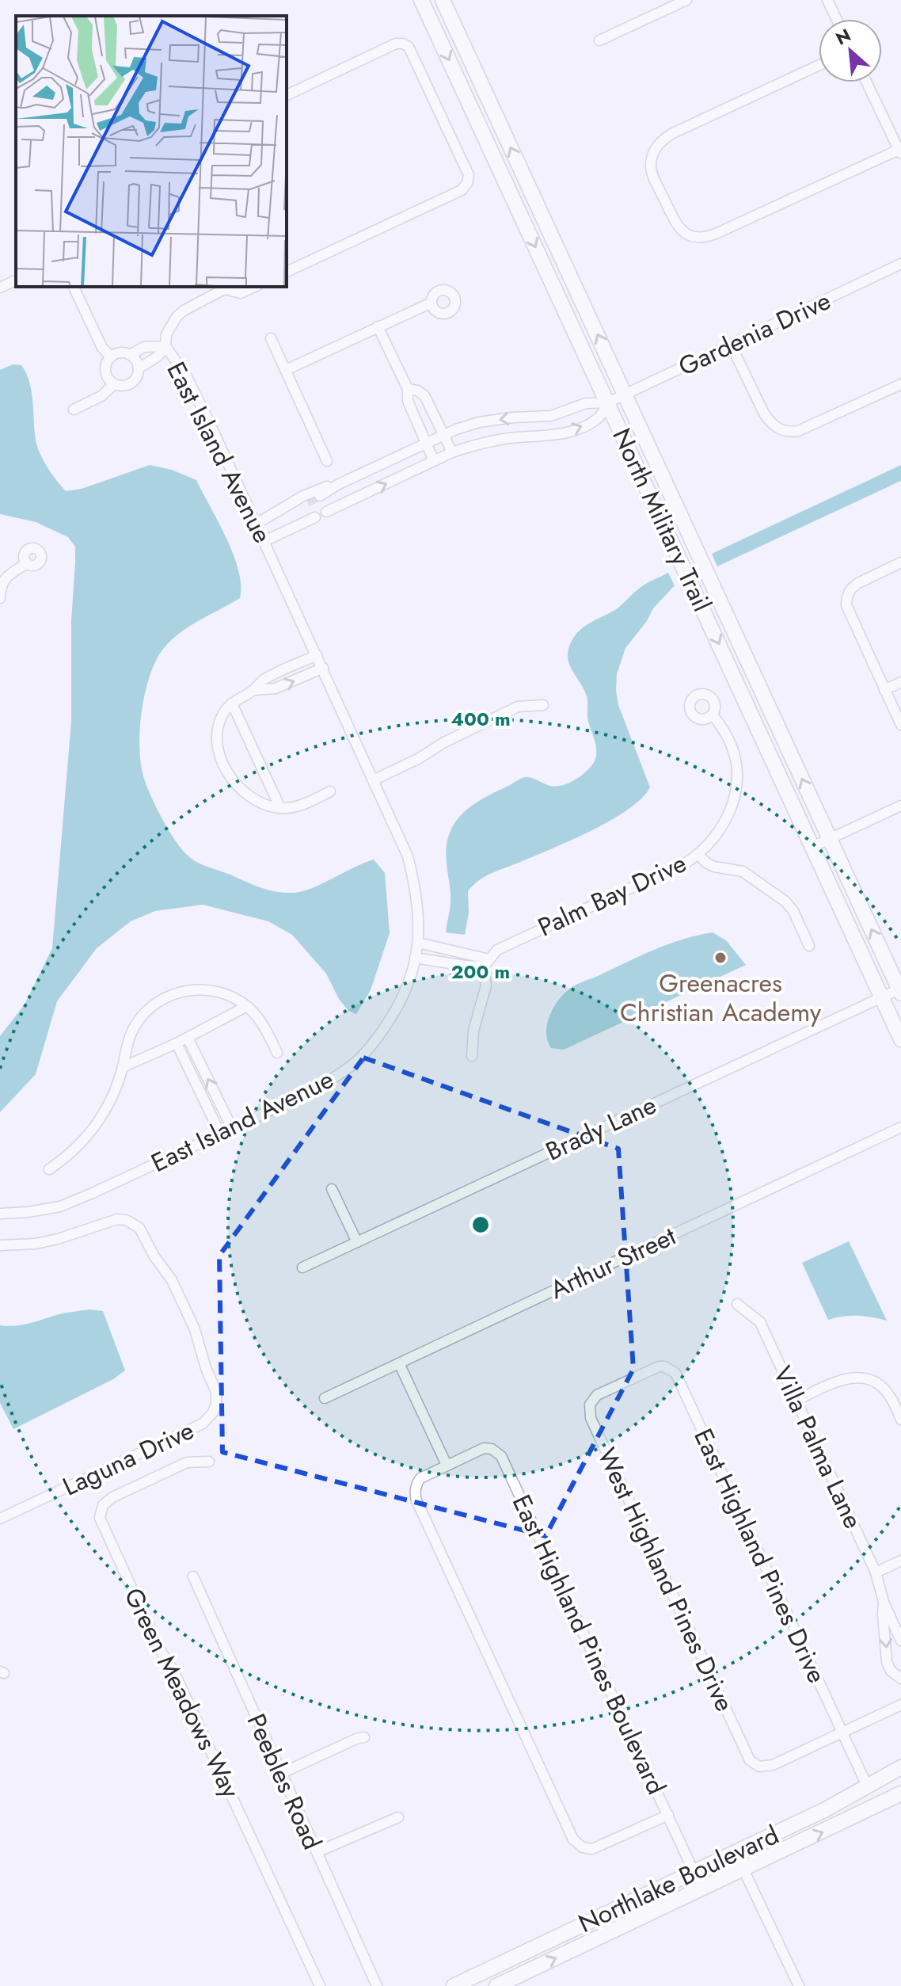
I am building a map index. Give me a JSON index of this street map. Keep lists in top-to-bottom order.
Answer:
{
  "streets": {
    "main road": ["North Military Trail", "Northlake Boulevard"],
    "street": [
      "Gardenia Drive",
      "East Island Avenue",
      "Palm Bay Drive",
      "Brady Lane",
      "Arthur Street",
      "Villa Palma Lane",
      "Laguna Drive",
      "East Highland Pines Drive",
      "West Highland Pines Drive",
      "East Highland Pines Boulevard",
      "Green Meadows Way",
      "Peebles Road"
    ]
  },
  "crossings": [
    ["Gardenia Drive", "East Island Avenue"],
    ["Gardenia Drive", "North Military Trail"],
    ["North Military Trail", "Brady Lane"],
    ["East Highland Pines Drive", "West Highland Pines Drive"],
    ["East Highland Pines Drive", "Northlake Boulevard"],
    ["East Highland Pines Boulevard", "Northlake Boulevard"]
  ],
  "places": ["Greenacres Christian Academy"],
  "north": "top left",
  "rings": ["400 m", "200 m"]
}
